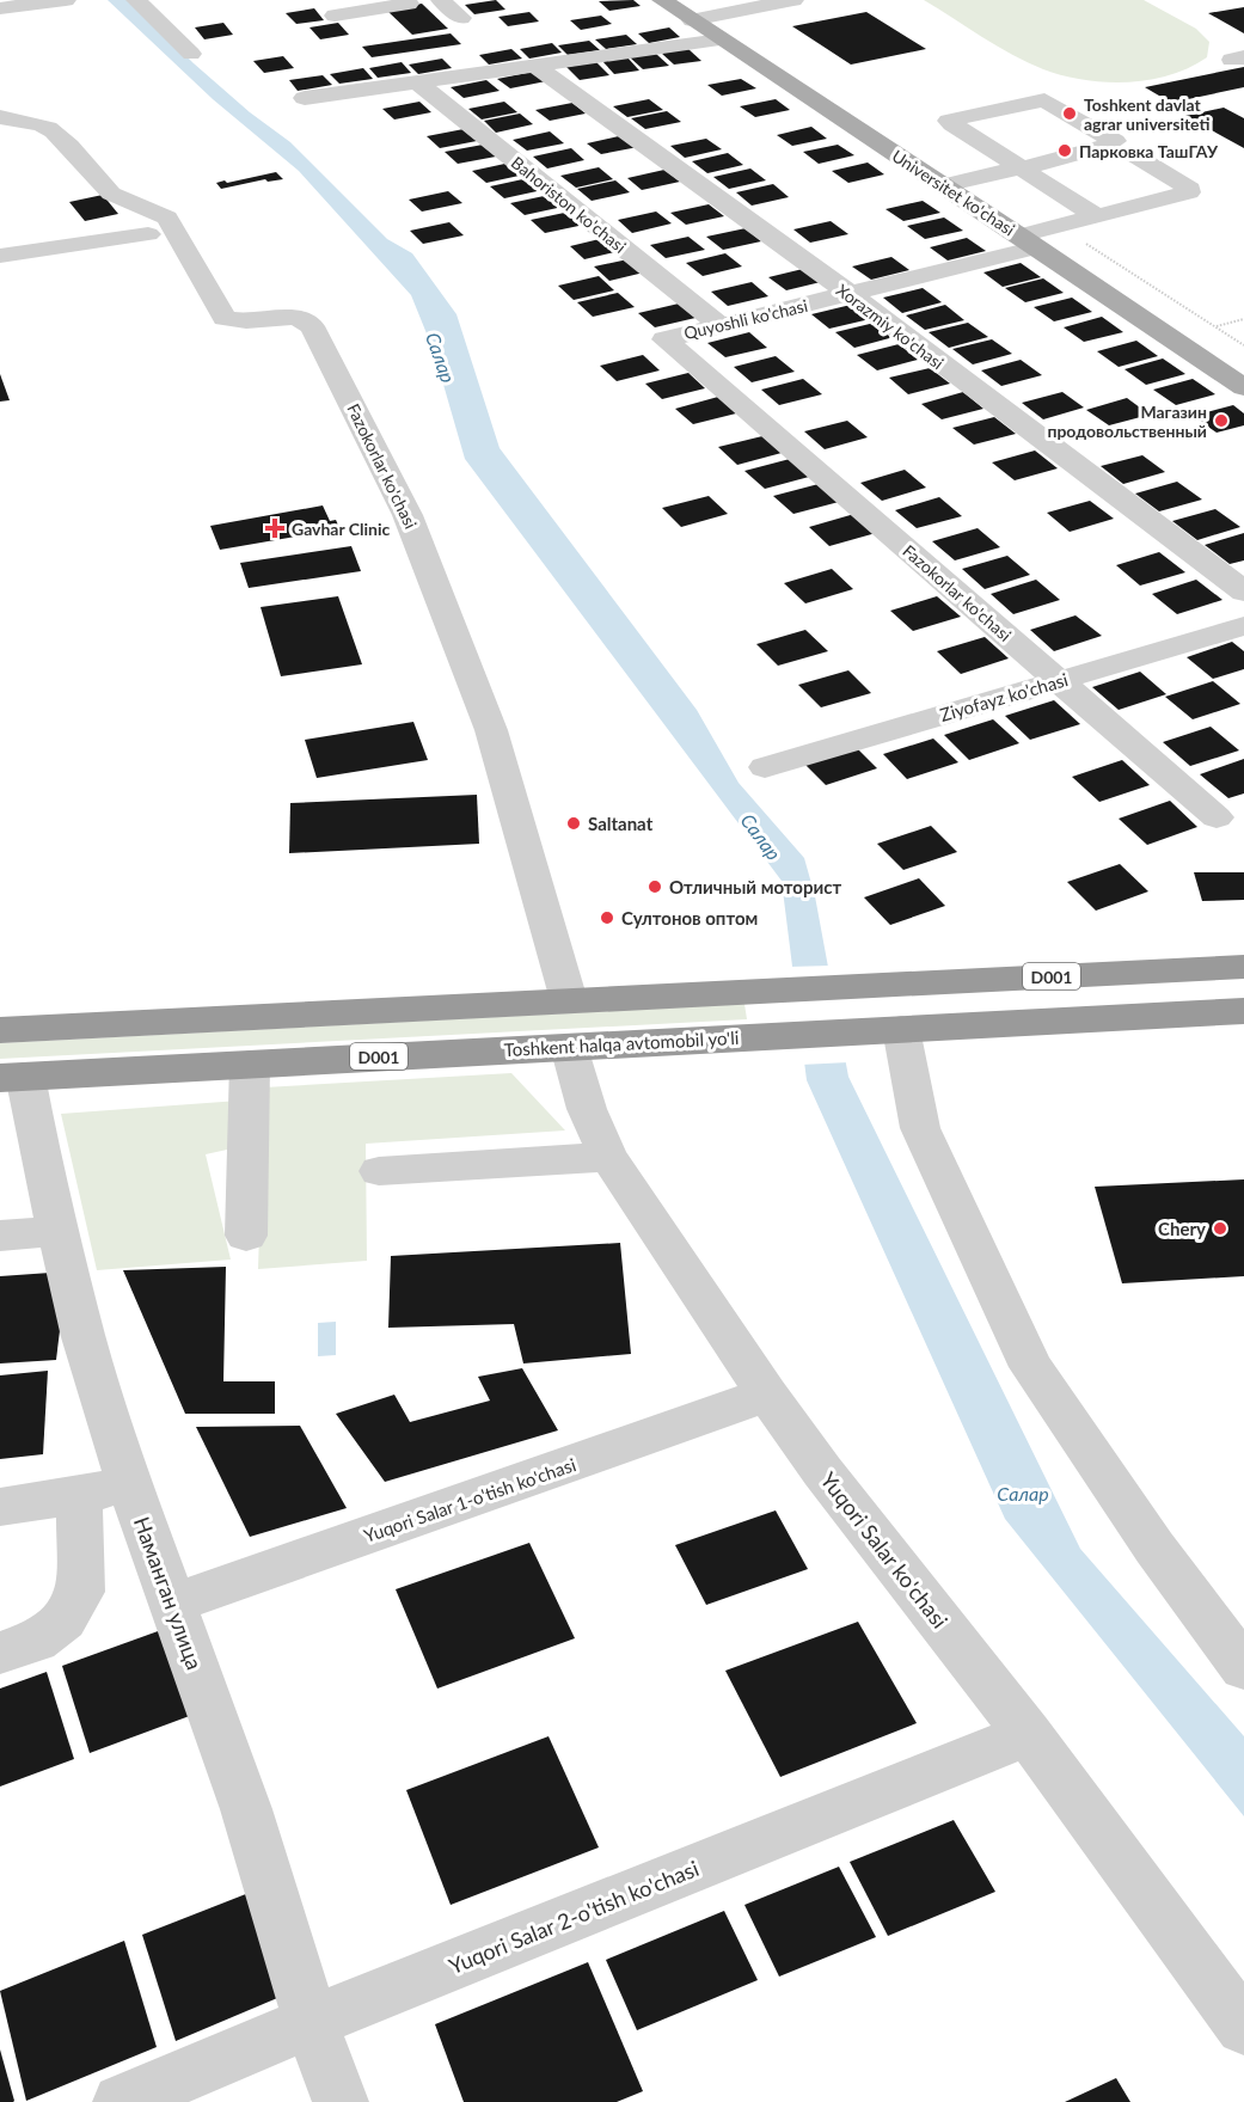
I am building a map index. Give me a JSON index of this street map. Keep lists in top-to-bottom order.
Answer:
{
  "streets": {
    "highway": ["D001", "Toshkent halqa avtomobil yo'li"],
    "main road": ["Universitet ko'chasi"],
    "street": [
      "Bahoriston ko'chasi",
      "Quyoshli ko'chasi",
      "Xorazmiy ko'chasi",
      "Fazokorlar ko'chasi",
      "Ziyofayz ko'chasi",
      "Yuqori Salar 1-o'tish ko'chasi",
      "Yuqori Salar ko'chasi",
      "Наманган улица",
      "Yuqori Salar 2-o'tish ko'chasi"
    ]
  },
  "crossings": [
    ["Universitet ko'chasi", "Quyoshli ko'chasi"],
    ["Bahoriston ko'chasi", "Quyoshli ko'chasi"],
    ["Quyoshli ko'chasi", "Xorazmiy ko'chasi"],
    ["Quyoshli ko'chasi", "Fazokorlar ko'chasi"],
    ["Fazokorlar ko'chasi", "Ziyofayz ko'chasi"],
    ["Fazokorlar ko'chasi", "Toshkent halqa avtomobil yo'li"],
    ["Fazokorlar ko'chasi", "Yuqori Salar ko'chasi"],
    ["Toshkent halqa avtomobil yo'li", "Yuqori Salar ko'chasi"],
    ["Toshkent halqa avtomobil yo'li", "Наманган улица"],
    ["Yuqori Salar 1-o'tish ko'chasi", "Yuqori Salar ko'chasi"],
    ["Yuqori Salar 1-o'tish ko'chasi", "Наманган улица"],
    ["Yuqori Salar ko'chasi", "Yuqori Salar 2-o'tish ko'chasi"],
    ["Наманган улица", "Yuqori Salar 2-o'tish ko'chasi"]
  ],
  "water": ["Салар"],
  "places": {
    "other": [
      "Toshkent davlat agrar universiteti",
      "Парковка ТашГАУ",
      "Магазин продовольственный",
      "Saltanat",
      "Отличный моторист",
      "Султонов оптом",
      "Chery"
    ],
    "health": ["Gavhar Clinic"]
  }
}
